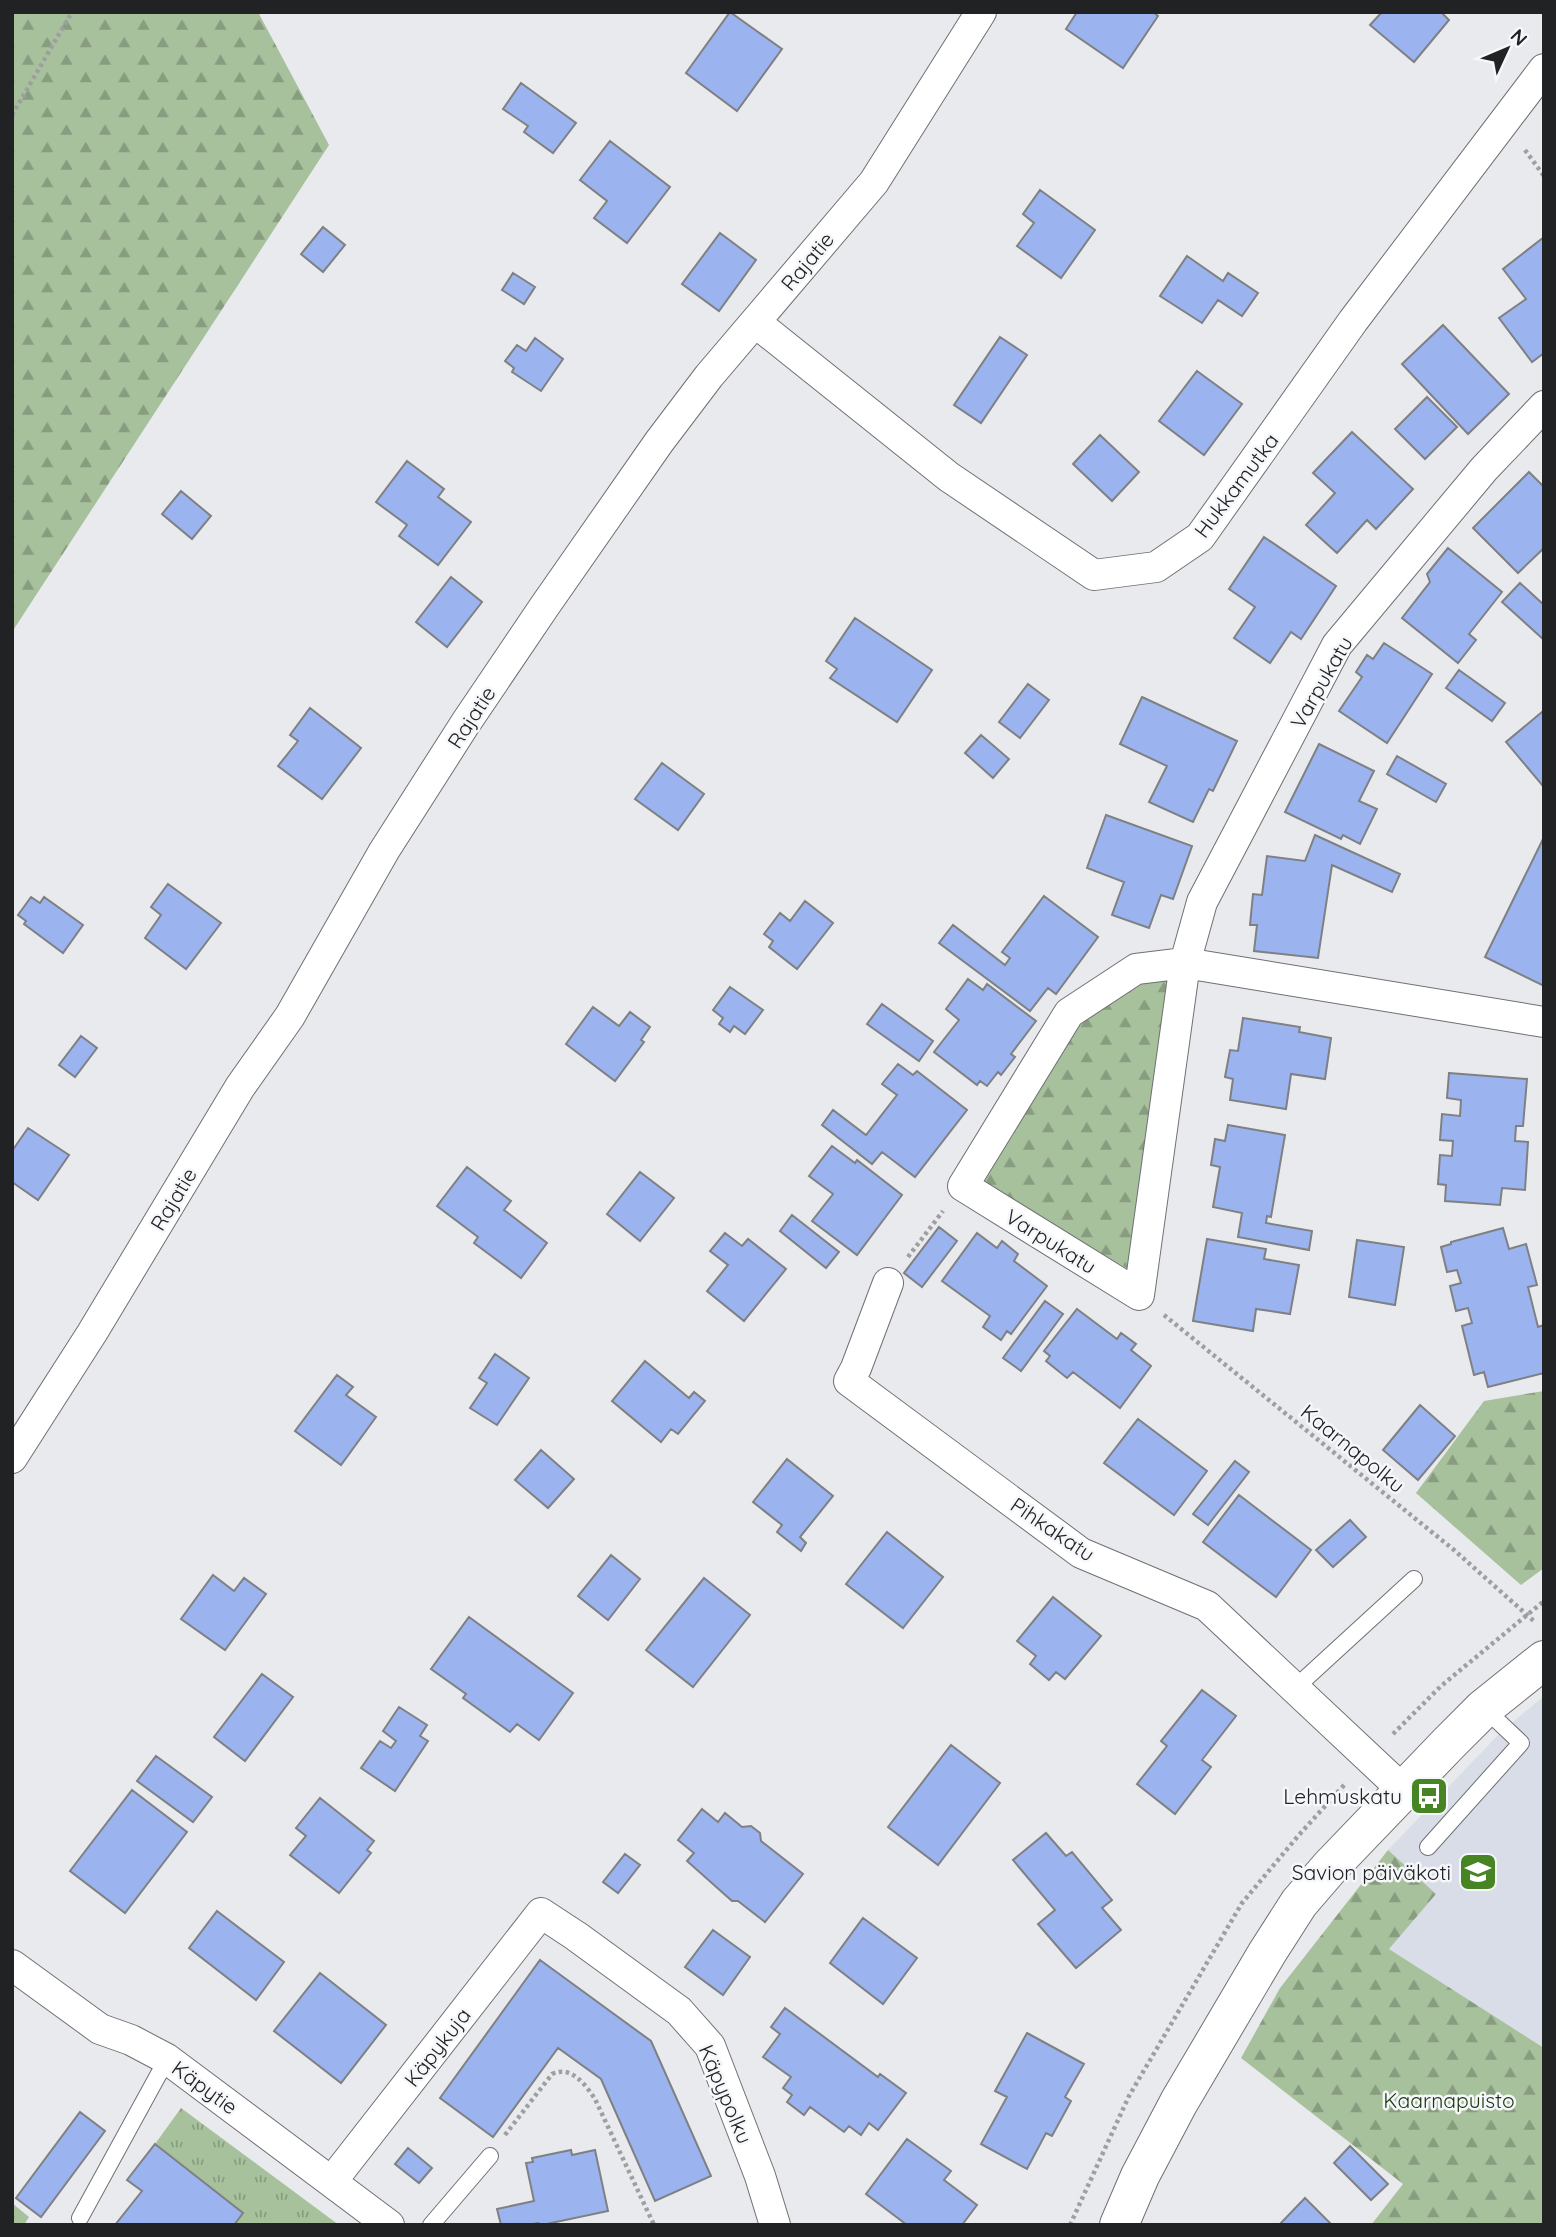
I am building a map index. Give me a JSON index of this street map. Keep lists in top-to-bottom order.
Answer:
{
  "streets": {
    "street": [
      "Rajatie",
      "Hukkamutka",
      "Varpukatu",
      "Pihkakatu",
      "Käpykuja",
      "Käpytie",
      "Käpypolku"
    ],
    "path": ["Kaarnapolku"]
  },
  "crossings": [
    ["Rajatie", "Hukkamutka"],
    ["Varpukatu", "Kaarnapolku"],
    ["Käpykuja", "Käpytie"],
    ["Käpykuja", "Käpypolku"]
  ],
  "parks": ["Kaarnapuisto"],
  "places": {
    "bus stop": ["Lehmuskatu"],
    "school or university": ["Savion päiväkoti"]
  },
  "north": "top right"
}
